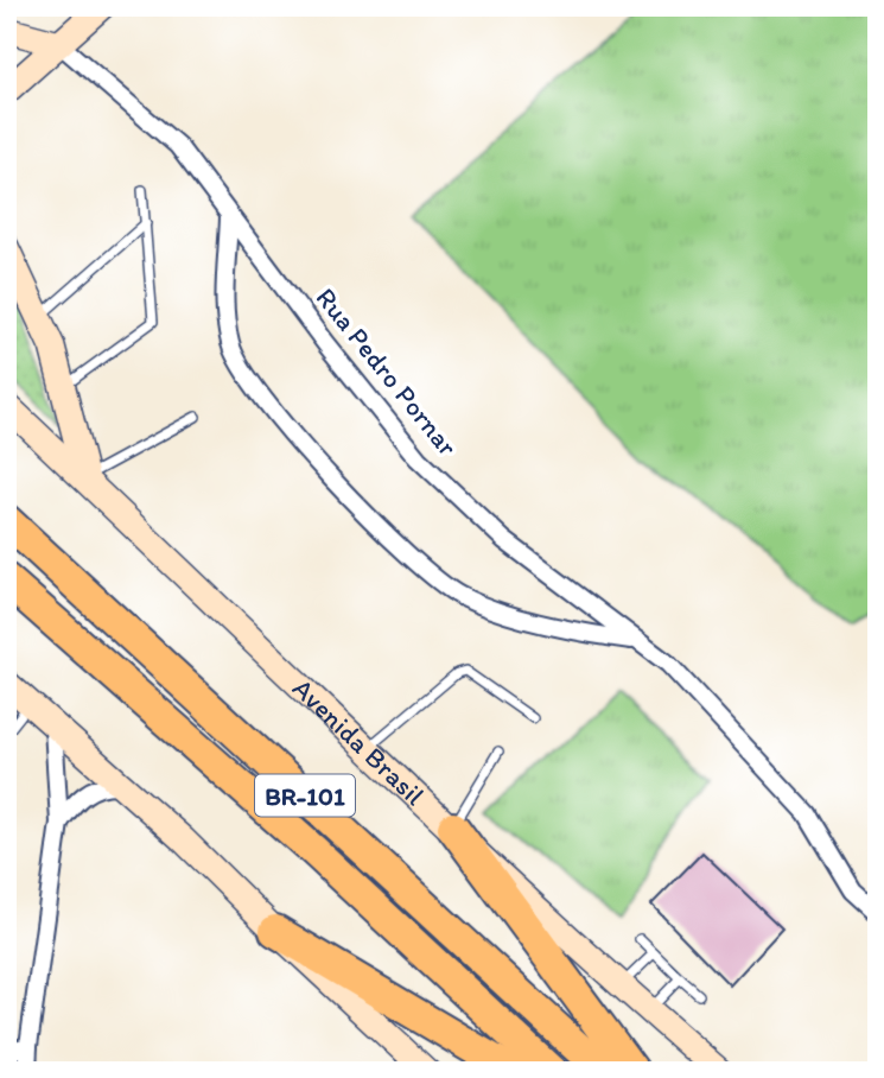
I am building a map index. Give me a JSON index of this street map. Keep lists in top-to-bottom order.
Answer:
{
  "streets": {
    "highway": ["BR-101"],
    "main road": ["Avenida Brasil"],
    "street": ["Rua Pedro Pornar"]
  }
}
